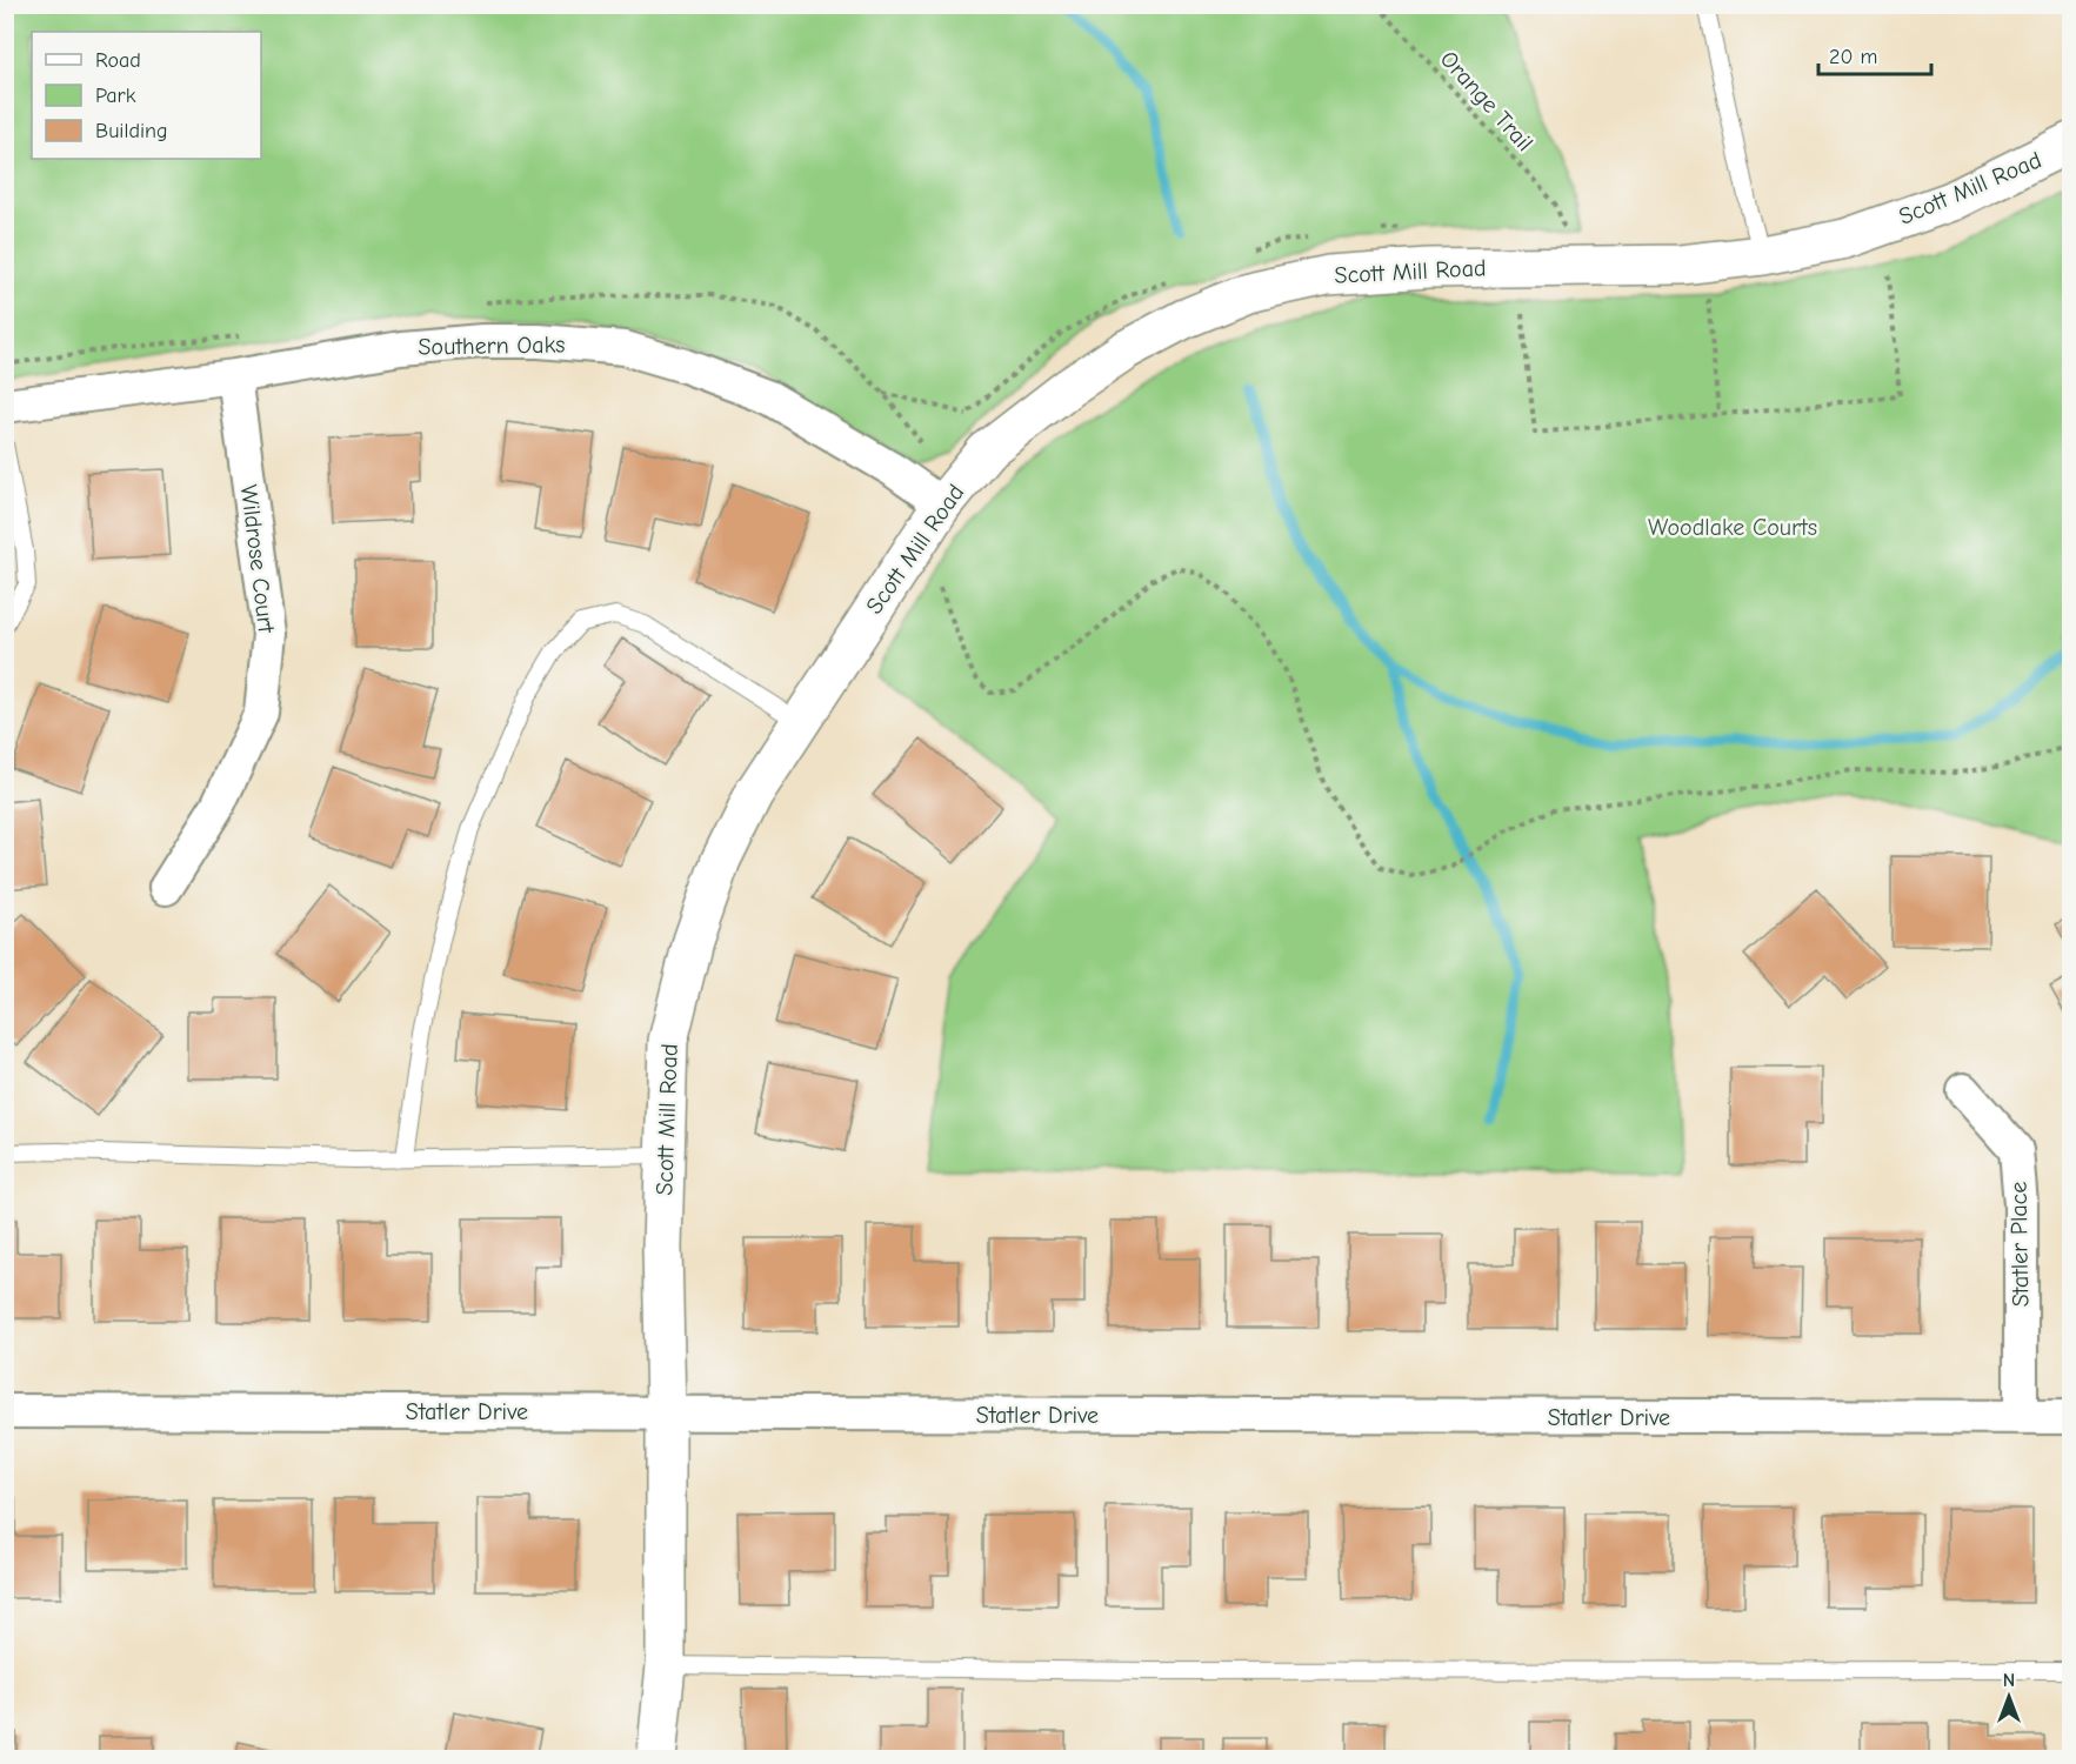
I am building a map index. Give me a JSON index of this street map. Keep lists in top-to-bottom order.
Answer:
{
  "streets": {
    "street": [
      "Scott Mill Road",
      "Southern Oaks",
      "Wildrose Court",
      "Statler Place",
      "Statler Drive"
    ],
    "path": ["Orange Trail"]
  },
  "crossings": [
    ["Scott Mill Road", "Southern Oaks"],
    ["Scott Mill Road", "Statler Drive"],
    ["Southern Oaks", "Wildrose Court"],
    ["Statler Place", "Statler Drive"]
  ],
  "parks": ["Woodlake Courts"],
  "legend": ["Road", "Park", "Building"],
  "scale_bar": "20 m",
  "north": "top"
}
